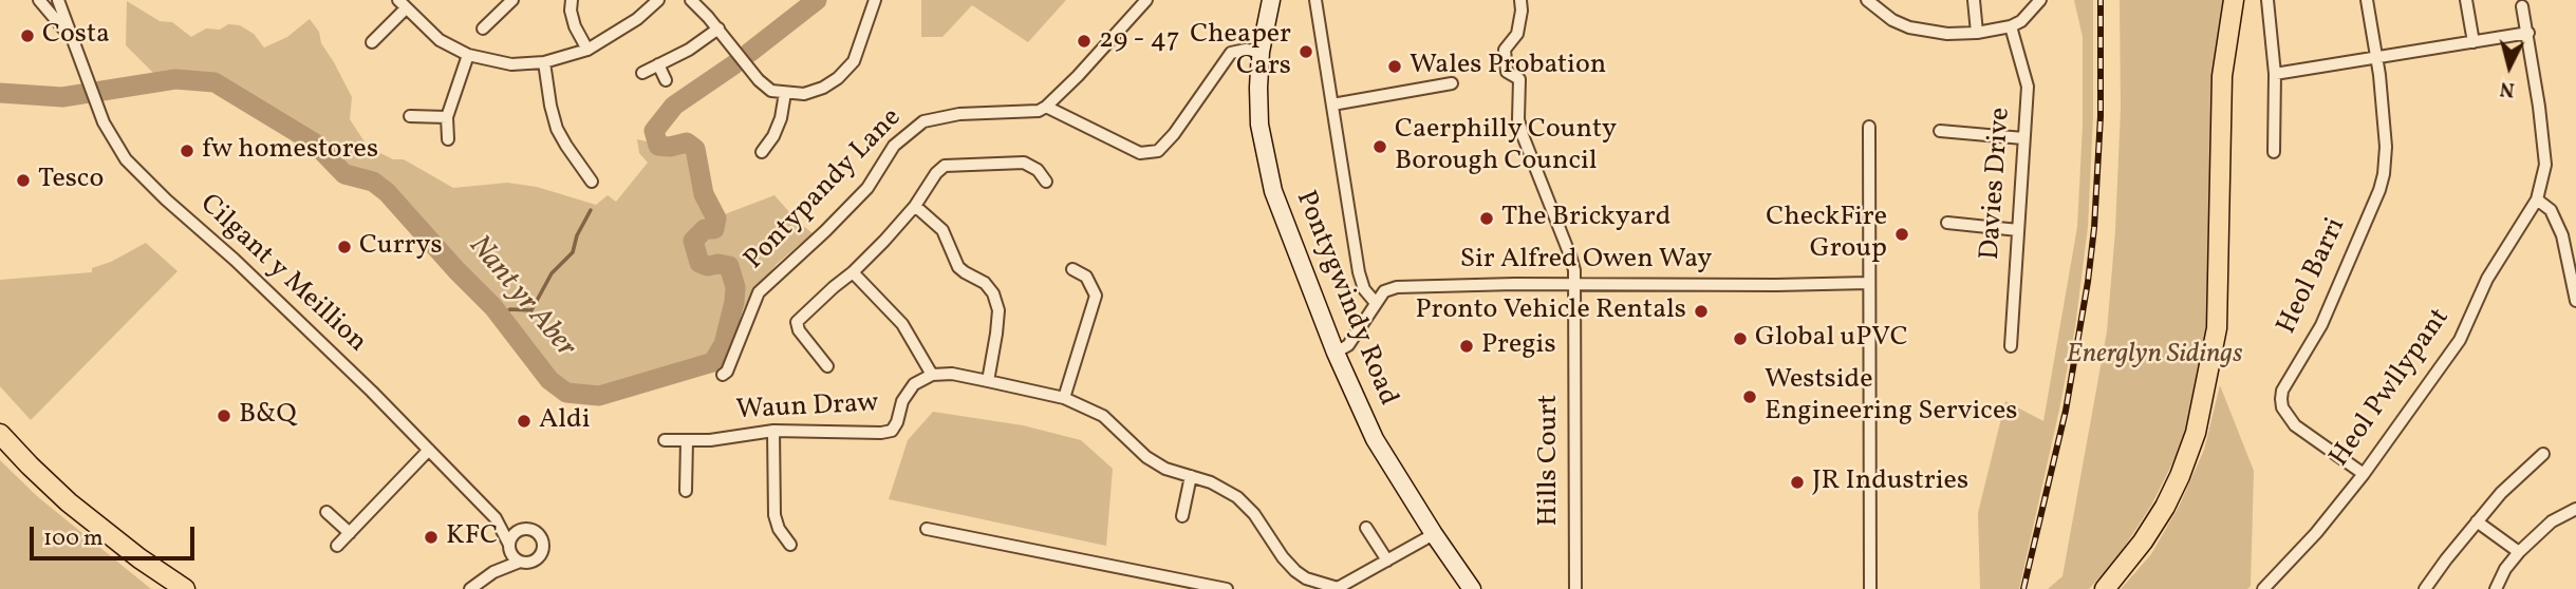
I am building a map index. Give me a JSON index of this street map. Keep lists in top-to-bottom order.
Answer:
{
  "streets": {
    "main road": ["Pontygwindy Road"],
    "street": [
      "Davies Drive",
      "Pontypandy Lane",
      "Sir Alfred Owen Way",
      "Cilgant y Meillion",
      "Heol Barri",
      "Heol Pwllypant",
      "Waun Draw",
      "Hills Court"
    ]
  },
  "crossings": [
    ["Sir Alfred Owen Way", "Pontygwindy Road"],
    ["Sir Alfred Owen Way", "Hills Court"],
    ["Heol Barri", "Heol Pwllypant"]
  ],
  "water": ["Nant yr Aber"],
  "parks": ["Energlyn Sidings"],
  "places": [
    "Costa",
    "29 - 47",
    "Cheaper Cars",
    "Wales Probation",
    "Caerphilly County Borough Council",
    "fw homestores",
    "Tesco",
    "The Brickyard",
    "CheckFire Group",
    "Currys",
    "Pronto Vehicle Rentals",
    "Global uPVC",
    "Pregis",
    "Westside Engineering Services",
    "B&Q",
    "Aldi",
    "JR Industries",
    "KFC"
  ],
  "scale_bar": "100 m",
  "north": "bottom"
}
